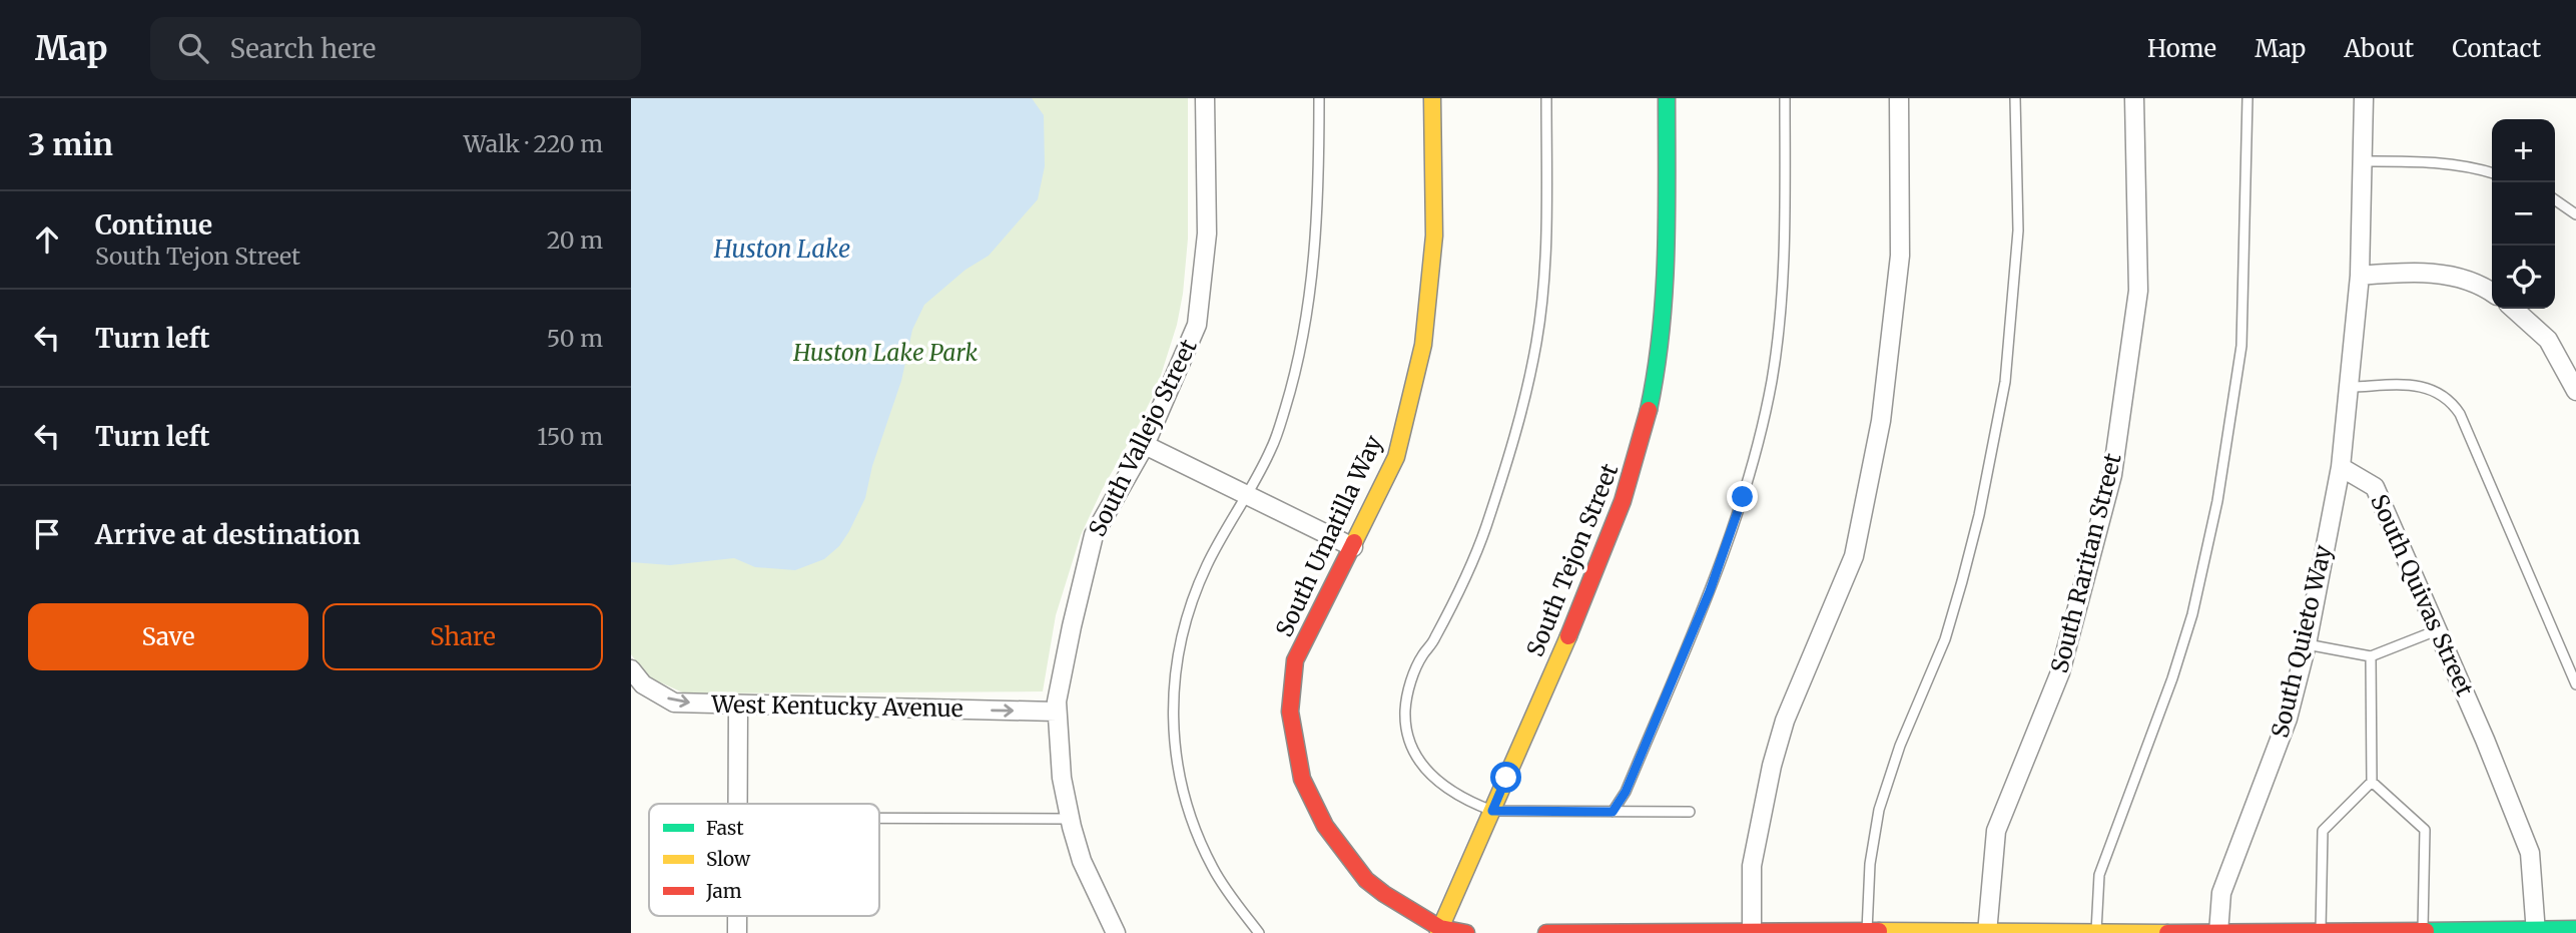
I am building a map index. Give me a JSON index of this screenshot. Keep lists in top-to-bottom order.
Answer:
{
  "streets": {
    "street": [
      "South Vallejo Street",
      "South Umatilla Way",
      "South Tejon Street",
      "South Raritan Street",
      "South Quivas Street",
      "South Quieto Way",
      "West Kentucky Avenue"
    ]
  },
  "crossings": [
    ["South Vallejo Street", "West Kentucky Avenue"],
    ["South Umatilla Way", "South Tejon Street"],
    ["South Quivas Street", "South Quieto Way"]
  ],
  "one_way": ["West Kentucky Avenue"],
  "water": ["Huston Lake"],
  "parks": ["Huston Lake Park"],
  "legend": ["Fast", "Slow", "Jam"],
  "page": {
    "header": "Map",
    "search": "Search here",
    "nav": [
      "Home",
      "Map",
      "About",
      "Contact"
    ],
    "heading": ["3 min", "Walk · 220 m"],
    "map_buttons": ["+", "−"],
    "list": [
      ["Continue", "South Tejon Street", "20 m"],
      ["Turn left", "50 m"],
      ["Turn left", "150 m"],
      "Arrive at destination"
    ],
    "buttons": ["Save", "Share"]
  }
}
